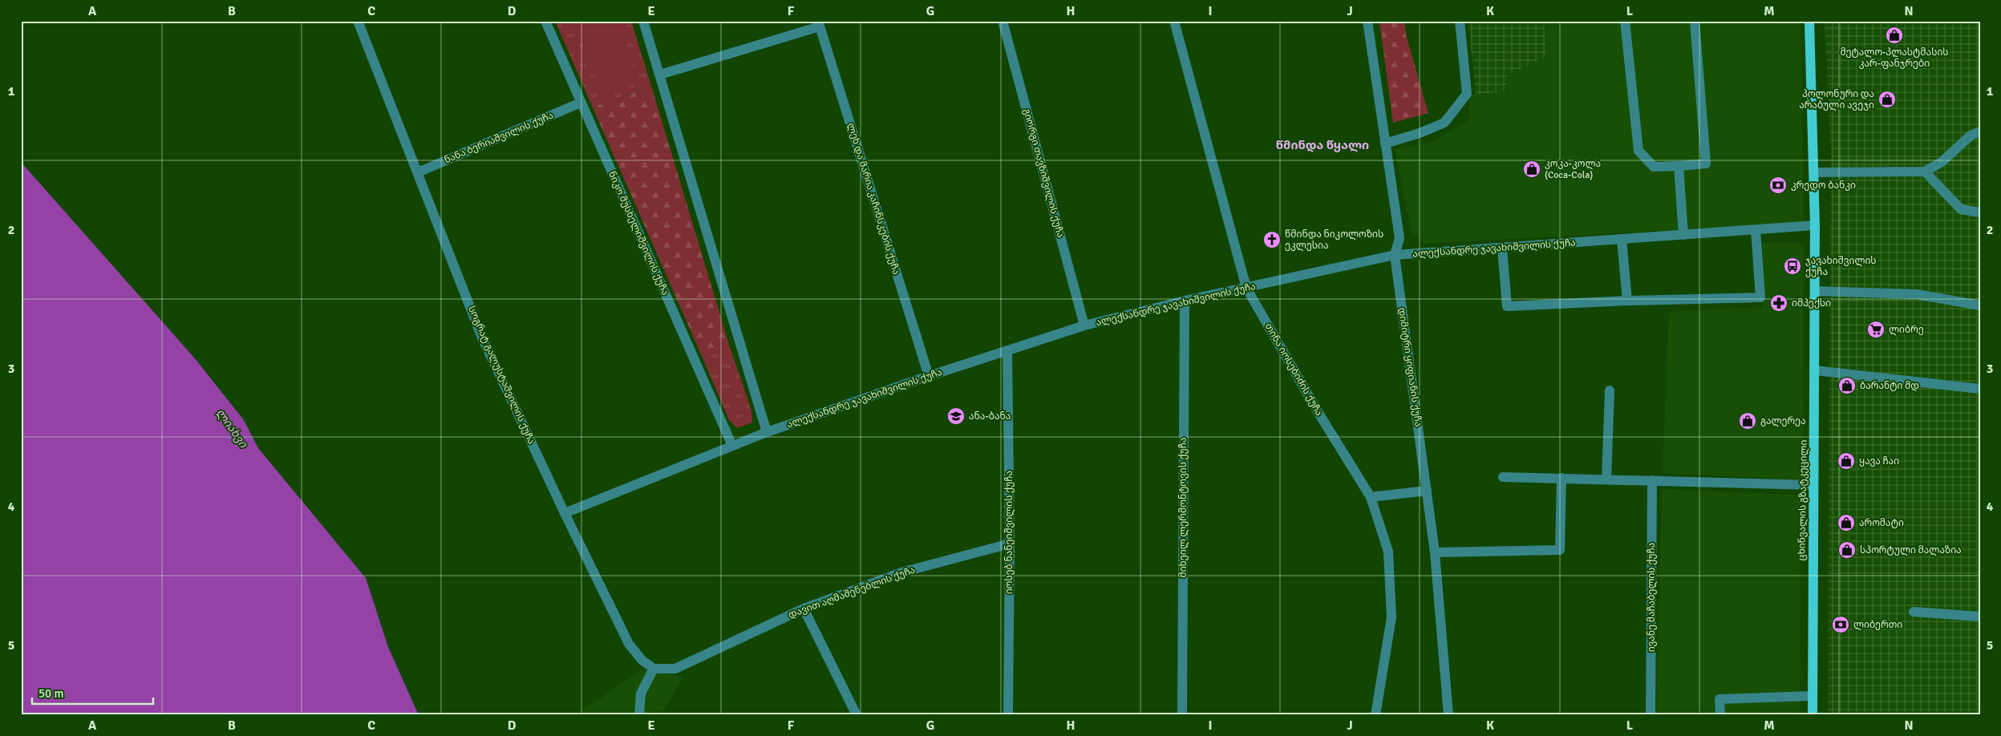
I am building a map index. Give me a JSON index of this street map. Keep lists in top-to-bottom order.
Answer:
{
  "streets": {
    "main road": ["ცხინვალის გზატკეცილი"],
    "street": [
      "ნანა ბერიაშვილის ქუჩა",
      "გიორგი თავზიშვილის ქუჩა",
      "ლეხ და მარია კაჩინსკების ქუჩა",
      "ნიკო მუსხელიშვილის ქუჩა",
      "ალექსანდრე ჯავახიშვილის ქუჩა",
      "დიმიტრი ყიფიანის ქუჩა",
      "თინა იოსებიძის ქუჩა",
      "სოგრატ გალუსტაშვილის ქუჩა",
      "მიხეილ ლერმონტოვის ქუჩა",
      "იოსებ ნანეიშვილის ქუჩა",
      "დავით აღმაშენებლის ქუჩა",
      "ივანე მაჩაბელის ქუჩა"
    ]
  },
  "crossings": [
    ["ნანა ბერიაშვილის ქუჩა", "ნიკო მუსხელიშვილის ქუჩა"],
    ["ნანა ბერიაშვილის ქუჩა", "სოგრატ გალუსტაშვილის ქუჩა"],
    ["გიორგი თავზიშვილის ქუჩა", "ალექსანდრე ჯავახიშვილის ქუჩა"],
    ["ლეხ და მარია კაჩინსკების ქუჩა", "ალექსანდრე ჯავახიშვილის ქუჩა"],
    ["ნიკო მუსხელიშვილის ქუჩა", "ალექსანდრე ჯავახიშვილის ქუჩა"],
    ["ალექსანდრე ჯავახიშვილის ქუჩა", "დიმიტრი ყიფიანის ქუჩა"],
    ["ალექსანდრე ჯავახიშვილის ქუჩა", "თინა იოსებიძის ქუჩა"],
    ["ალექსანდრე ჯავახიშვილის ქუჩა", "სოგრატ გალუსტაშვილის ქუჩა"],
    ["ალექსანდრე ჯავახიშვილის ქუჩა", "ცხინვალის გზატკეცილი"],
    ["ალექსანდრე ჯავახიშვილის ქუჩა", "მიხეილ ლერმონტოვის ქუჩა"],
    ["ალექსანდრე ჯავახიშვილის ქუჩა", "იოსებ ნანეიშვილის ქუჩა"],
    ["სოგრატ გალუსტაშვილის ქუჩა", "დავით აღმაშენებლის ქუჩა"],
    ["იოსებ ნანეიშვილის ქუჩა", "დავით აღმაშენებლის ქუჩა"]
  ],
  "districts": ["წმინდა წყალი"],
  "water": ["ლიახვი"],
  "places": {
    "shop": [
      "მეტალო-პლასტმასის კარ-ფანჯრები",
      "პოლონური და არაბული ავეჯი",
      "კოკა-კოლა (Coca-Cola)",
      "ბარანტი მდ",
      "გალერეა",
      "ყავა ჩაი",
      "არომატი",
      "სპორტული მალაზია"
    ],
    "bank": ["კრედო ბანკი", "ლიბერთი"],
    "church": ["წმინდა ნიკოლოზის ეკლესია"],
    "bus stop": ["ჯავახიშვილის ქუჩა"],
    "pharmacy": ["იმპექსი"],
    "supermarket": ["ლიბრე"],
    "school or university": ["ანა-ბანა"]
  },
  "scale_bar": "50 m",
  "grid": {
    "columns": [
      "A",
      "B",
      "C",
      "D",
      "E",
      "F",
      "G",
      "H",
      "I",
      "J",
      "K",
      "L",
      "M",
      "N"
    ],
    "rows": [
      "1",
      "2",
      "3",
      "4",
      "5"
    ]
  }
}
